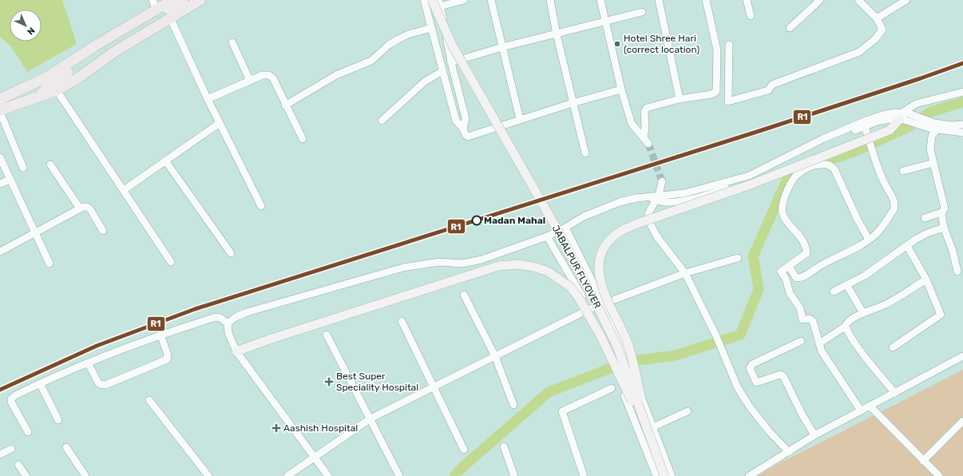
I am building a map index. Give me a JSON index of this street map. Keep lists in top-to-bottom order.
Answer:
{
  "streets": {
    "main road": ["JABALPUR FLYOVER"]
  },
  "places": {
    "other": ["Hotel Shree Hari (correct location)", "Madan Mahal"],
    "health": ["Best Super Speciality Hospital", "Aashish Hospital"]
  },
  "lines": ["transit line R1"],
  "north": "bottom right"
}
